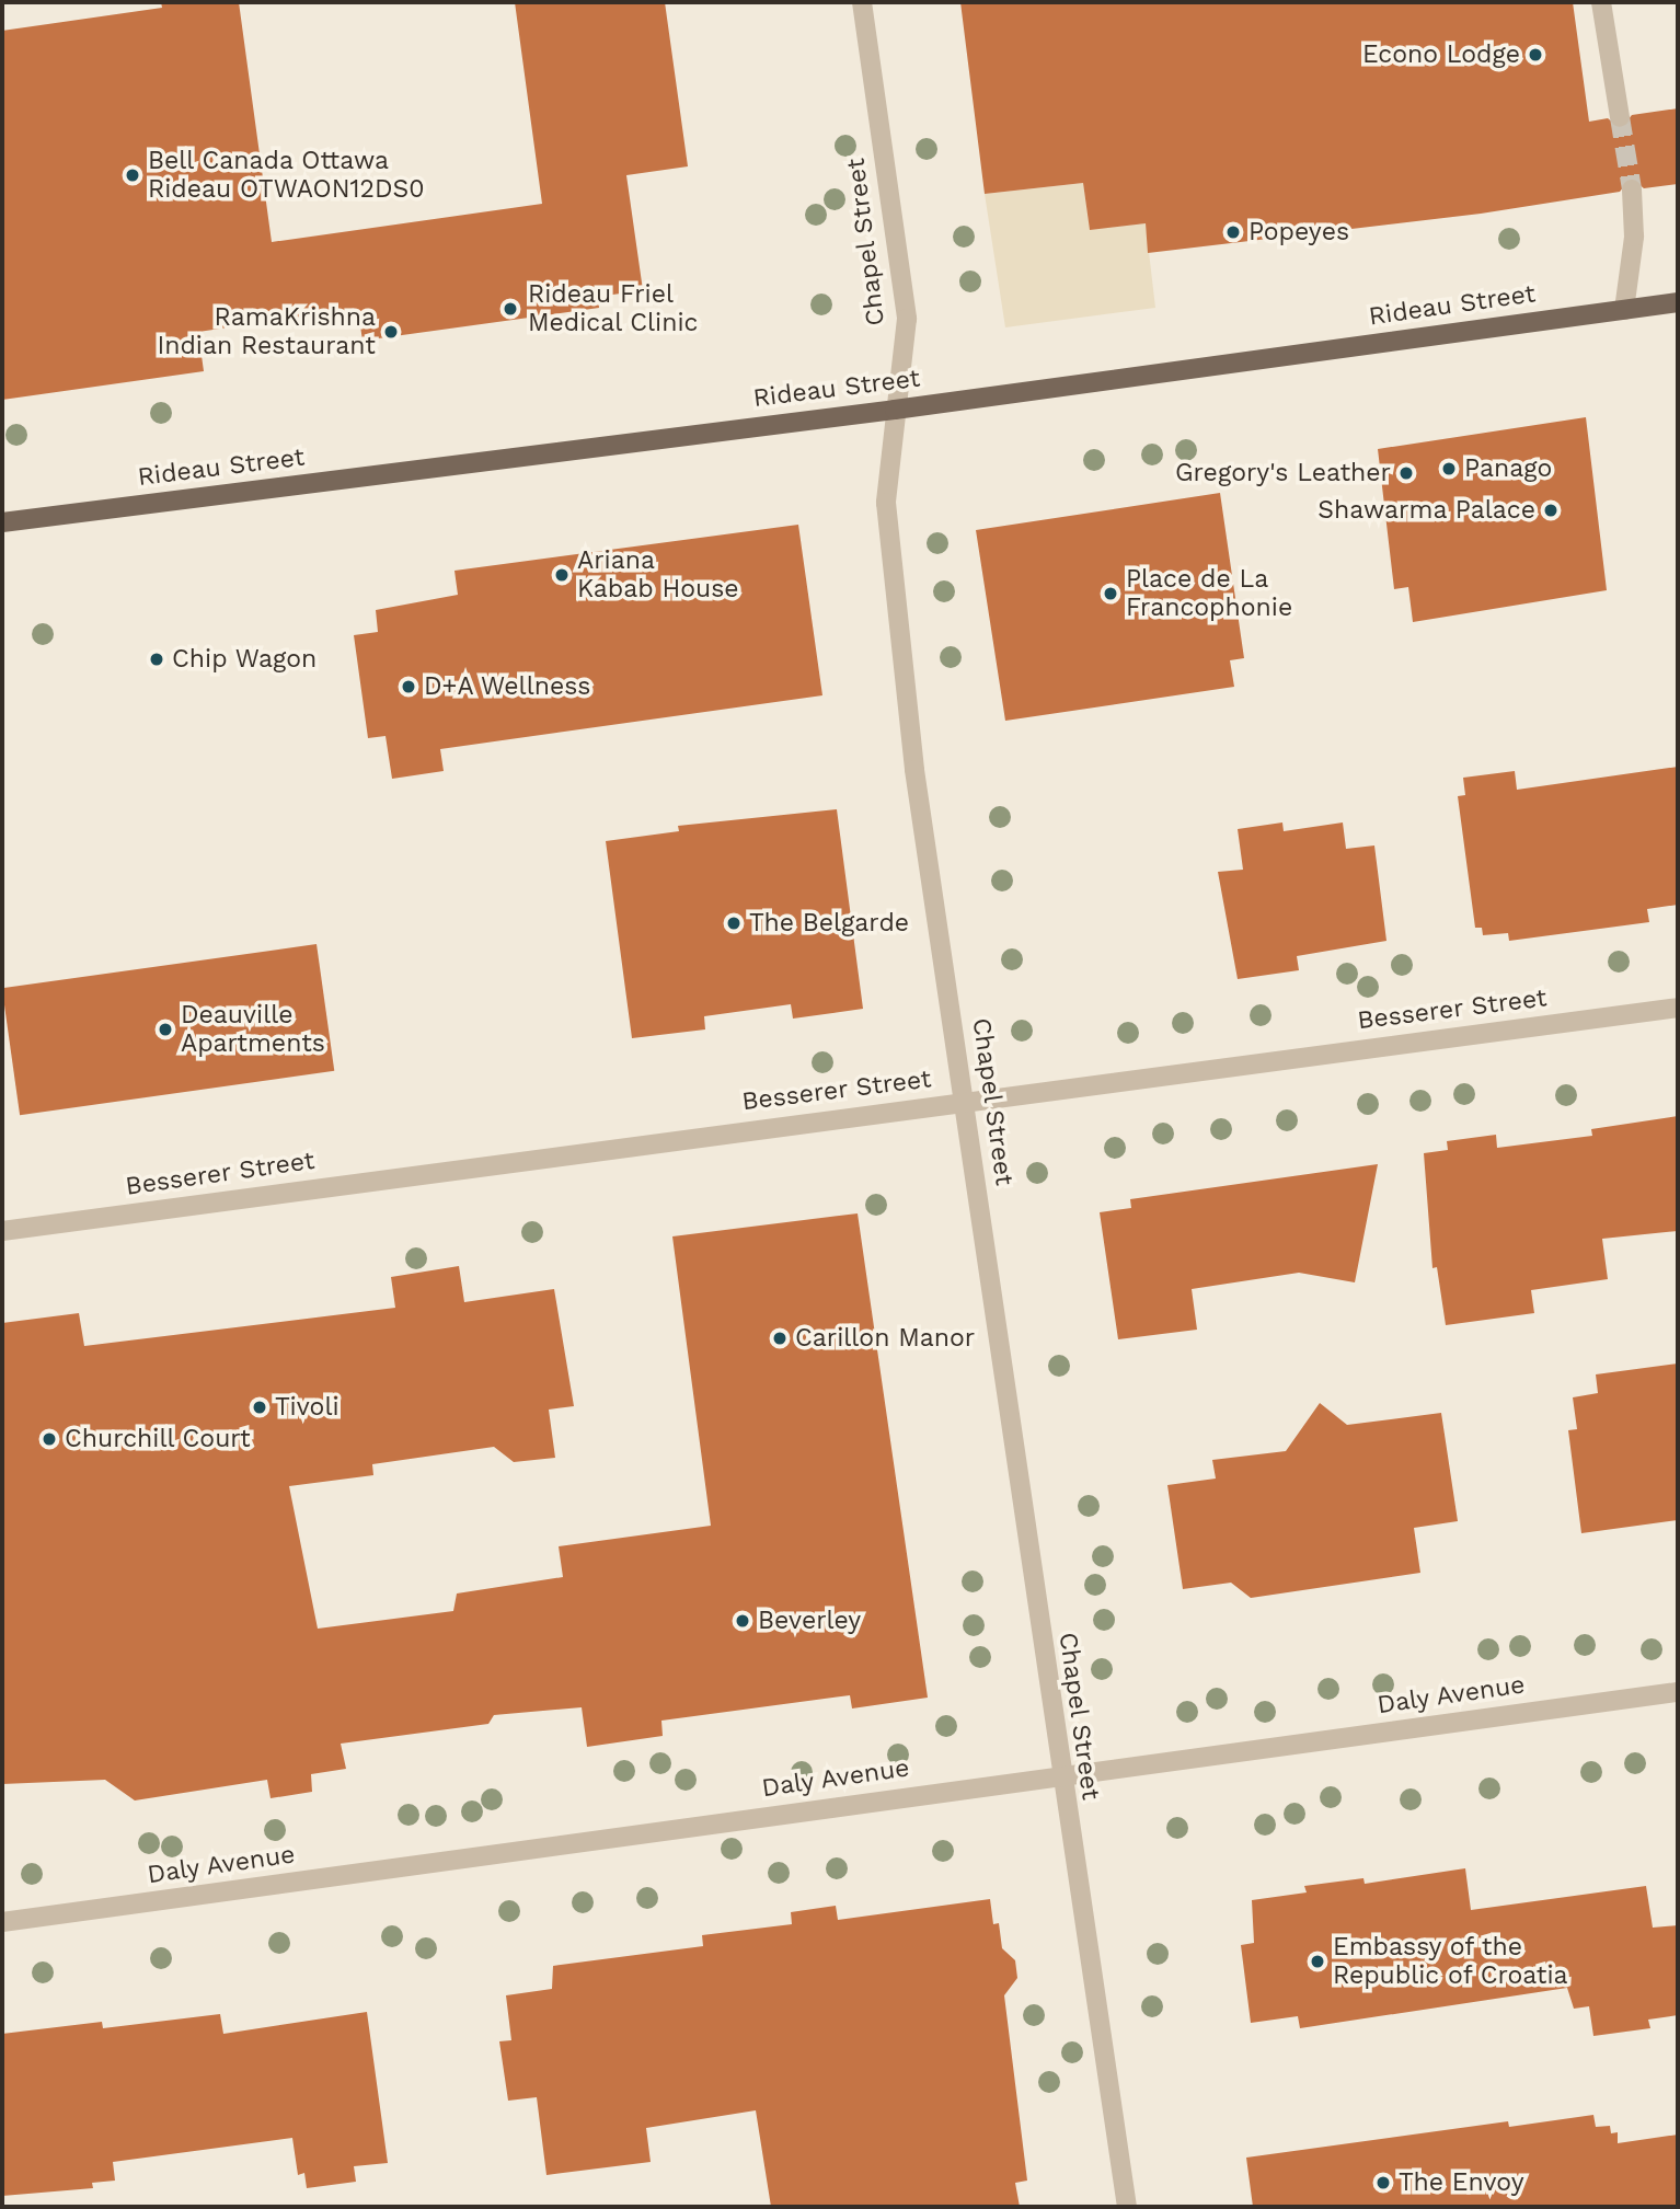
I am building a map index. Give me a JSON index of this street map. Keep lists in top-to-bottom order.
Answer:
{
  "streets": {
    "main road": ["Rideau Street"],
    "street": ["Chapel Street", "Besserer Street", "Daly Avenue"]
  },
  "crossings": [
    ["Chapel Street", "Rideau Street"],
    ["Chapel Street", "Besserer Street"],
    ["Chapel Street", "Daly Avenue"]
  ],
  "places": [
    "Econo Lodge",
    "Bell Canada Ottawa Rideau OTWAON12DS0",
    "Popeyes",
    "Rideau Friel Medical Clinic",
    "RamaKrishna Indian Restaurant",
    "Panago",
    "Gregory's Leather",
    "Shawarma Palace",
    "Ariana Kabab House",
    "Place de La Francophonie",
    "Chip Wagon",
    "D+A Wellness",
    "The Belgarde",
    "Deauville Apartments",
    "Carillon Manor",
    "Tivoli",
    "Churchill Court",
    "Beverley",
    "Embassy of the Republic of Croatia",
    "The Envoy"
  ]
}
